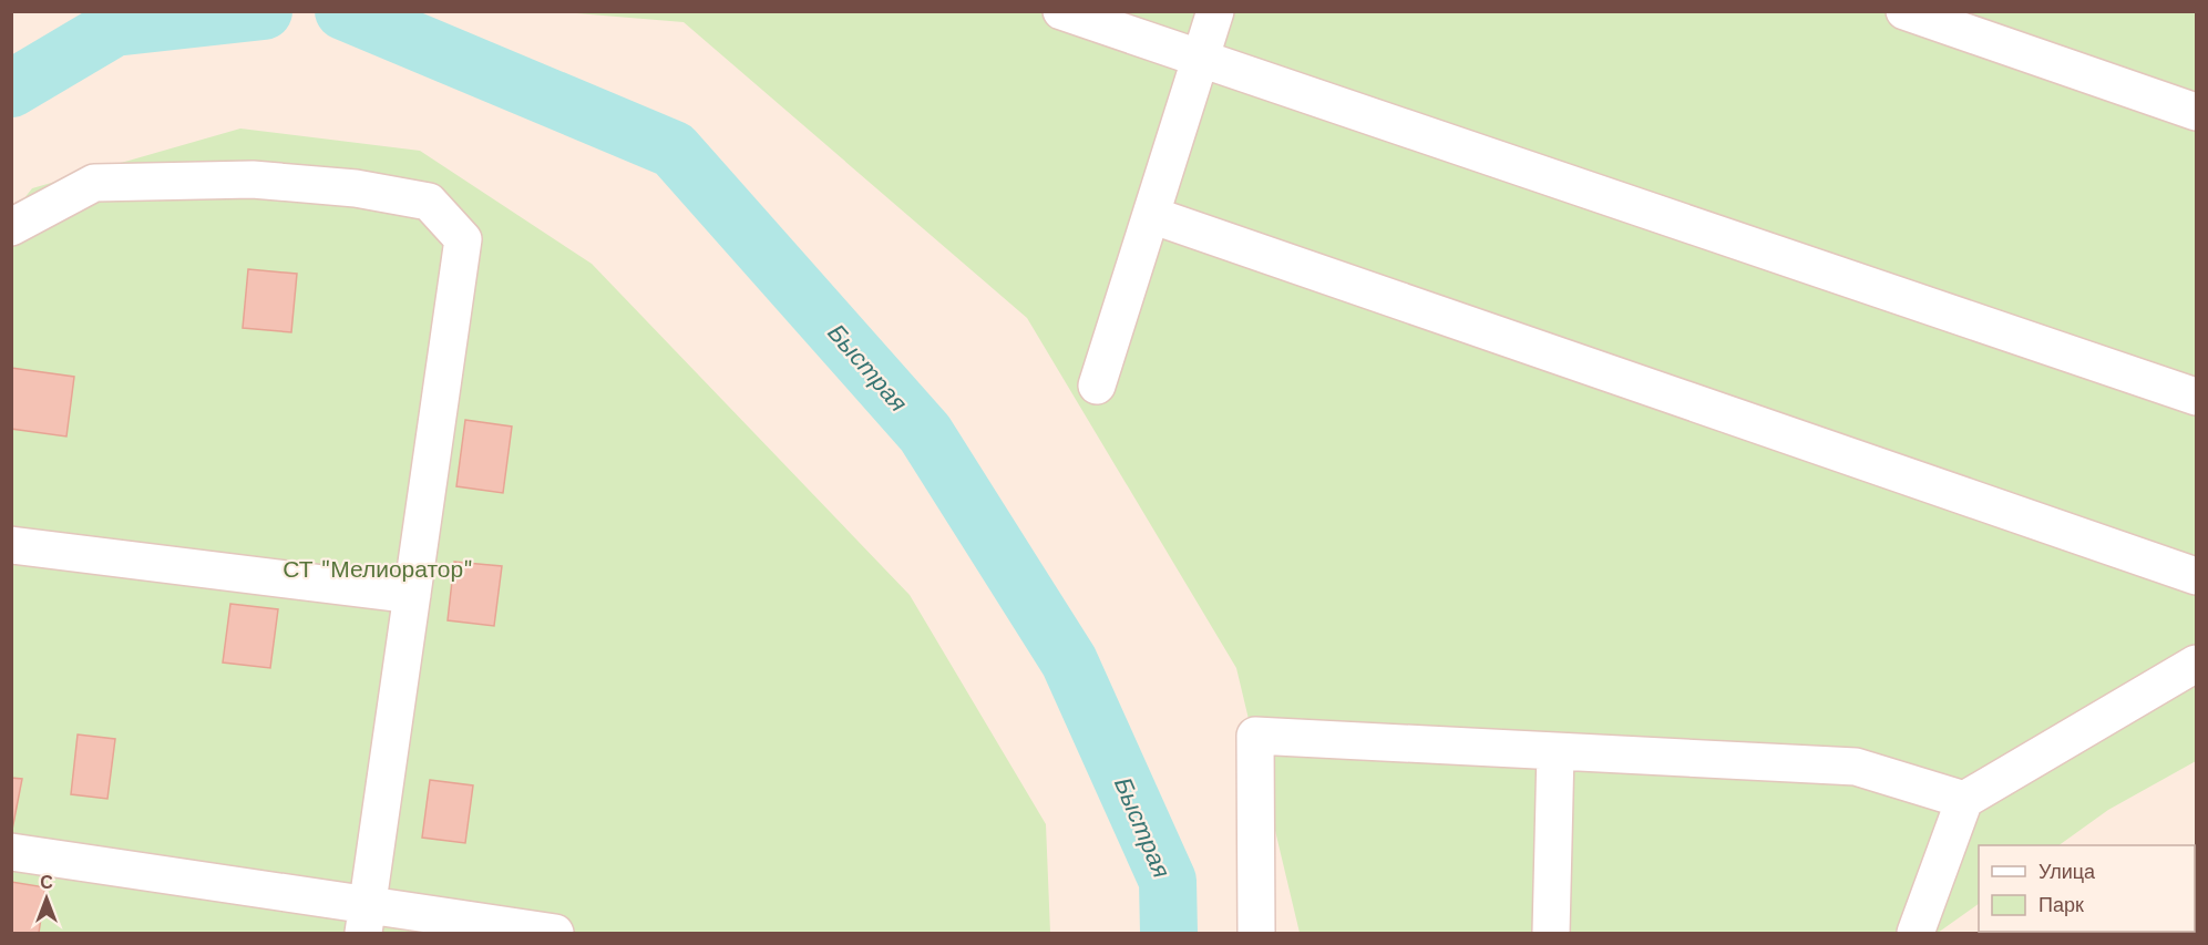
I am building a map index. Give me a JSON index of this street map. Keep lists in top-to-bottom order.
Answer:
{
  "water": ["Быстрая"],
  "parks": ["СТ \"Мелиоратор\""],
  "legend": ["Улица", "Парк"],
  "north": "top"
}
